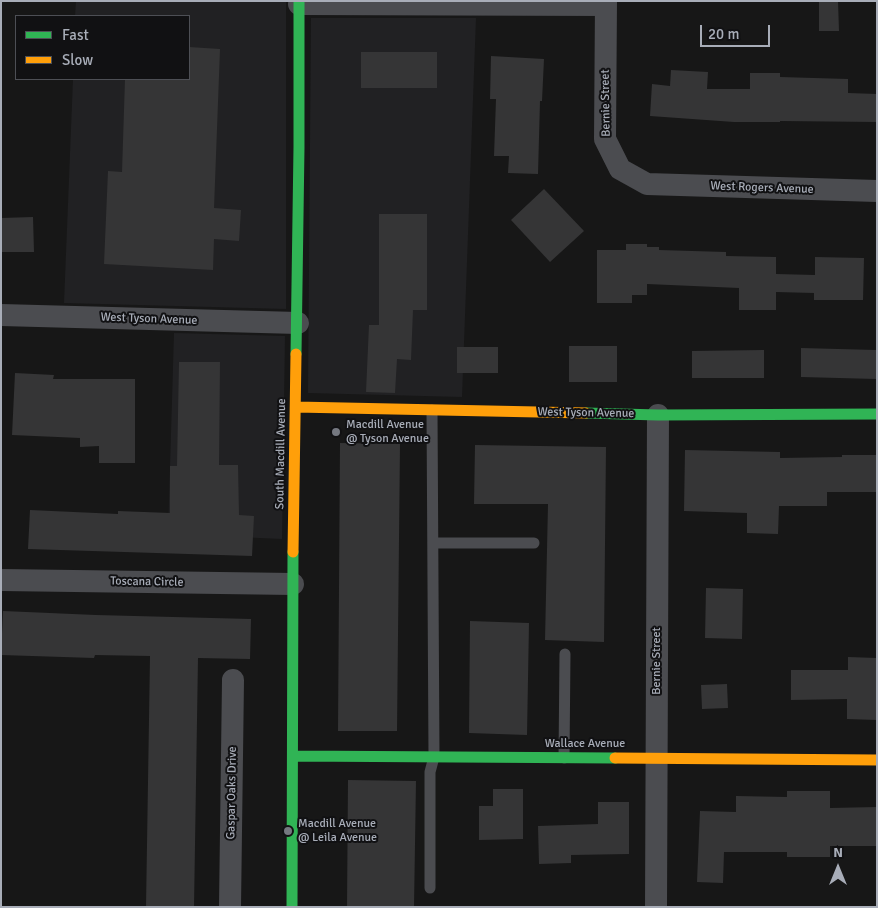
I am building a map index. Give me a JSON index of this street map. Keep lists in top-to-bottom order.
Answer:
{
  "streets": {
    "street": [
      "Bernie Street",
      "West Rogers Avenue",
      "West Tyson Avenue",
      "South Macdill Avenue",
      "Toscana Circle",
      "Wallace Avenue",
      "Gaspar Oaks Drive"
    ]
  },
  "crossings": [
    ["Bernie Street", "West Rogers Avenue"],
    ["Bernie Street", "West Tyson Avenue"],
    ["Bernie Street", "Wallace Avenue"],
    ["West Tyson Avenue", "South Macdill Avenue"],
    ["South Macdill Avenue", "Toscana Circle"],
    ["South Macdill Avenue", "Wallace Avenue"]
  ],
  "places": ["Macdill Avenue @ Tyson Avenue", "Macdill Avenue @ Leila Avenue"],
  "legend": ["Fast", "Slow"],
  "scale_bar": "20 m",
  "north": "top"
}
